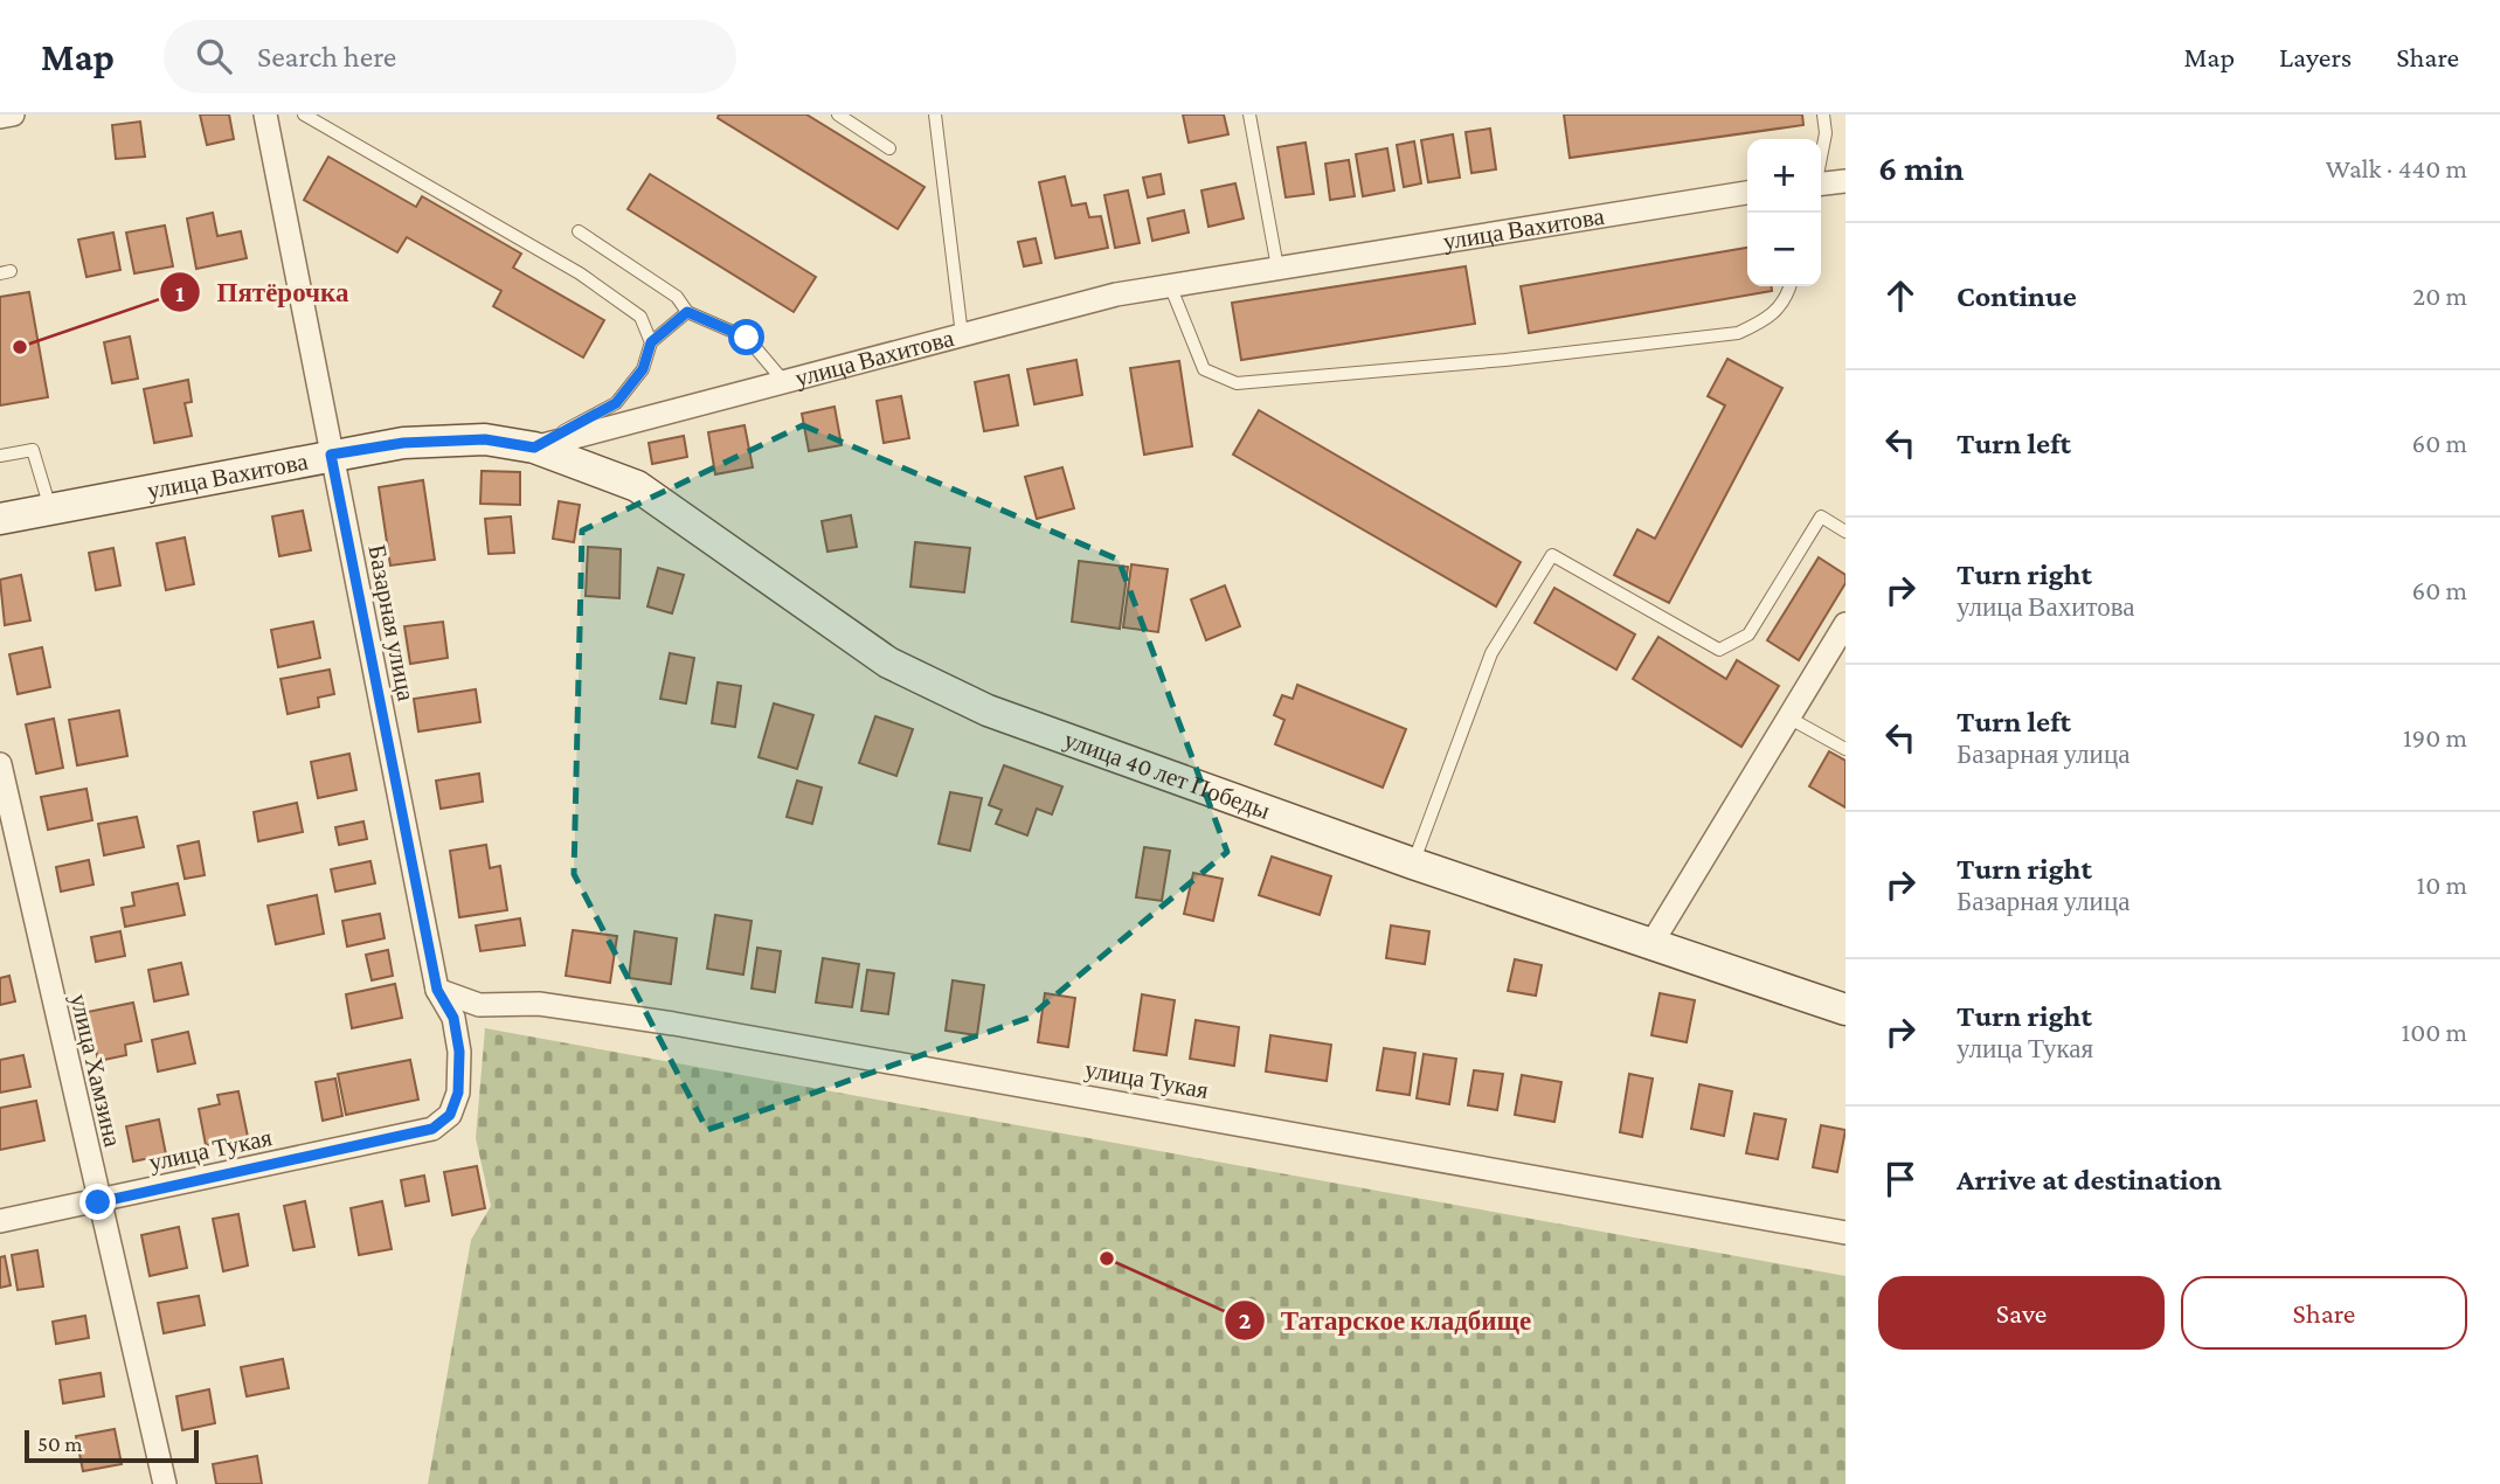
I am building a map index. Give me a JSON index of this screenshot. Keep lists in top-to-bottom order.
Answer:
{
  "streets": {
    "street": [
      "улица Вахитова",
      "Базарная улица",
      "улица 40 лет Победы",
      "улица Хамзина",
      "улица Тукая"
    ]
  },
  "crossings": [
    ["улица Вахитова", "Базарная улица"],
    ["улица Вахитова", "улица 40 лет Победы"],
    ["Базарная улица", "улица Тукая"],
    ["улица Хамзина", "улица Тукая"]
  ],
  "places": ["Пятёрочка", "Татарское кладбище"],
  "scale_bar": "50 m",
  "page": {
    "header": "Map",
    "search": "Search here",
    "nav": ["Map", "Layers", "Share"],
    "heading": ["6 min", "Walk · 440 m"],
    "map_buttons": ["+", "−"],
    "list": [
      ["Continue", "20 m"],
      ["Turn left", "60 m"],
      ["Turn right", "улица Вахитова", "60 m"],
      ["Turn left", "Базарная улица", "190 m"],
      ["Turn right", "Базарная улица", "10 m"],
      ["Turn right", "улица Тукая", "100 m"],
      "Arrive at destination"
    ],
    "buttons": ["Save", "Share"],
    "scale": "50 m"
  }
}
